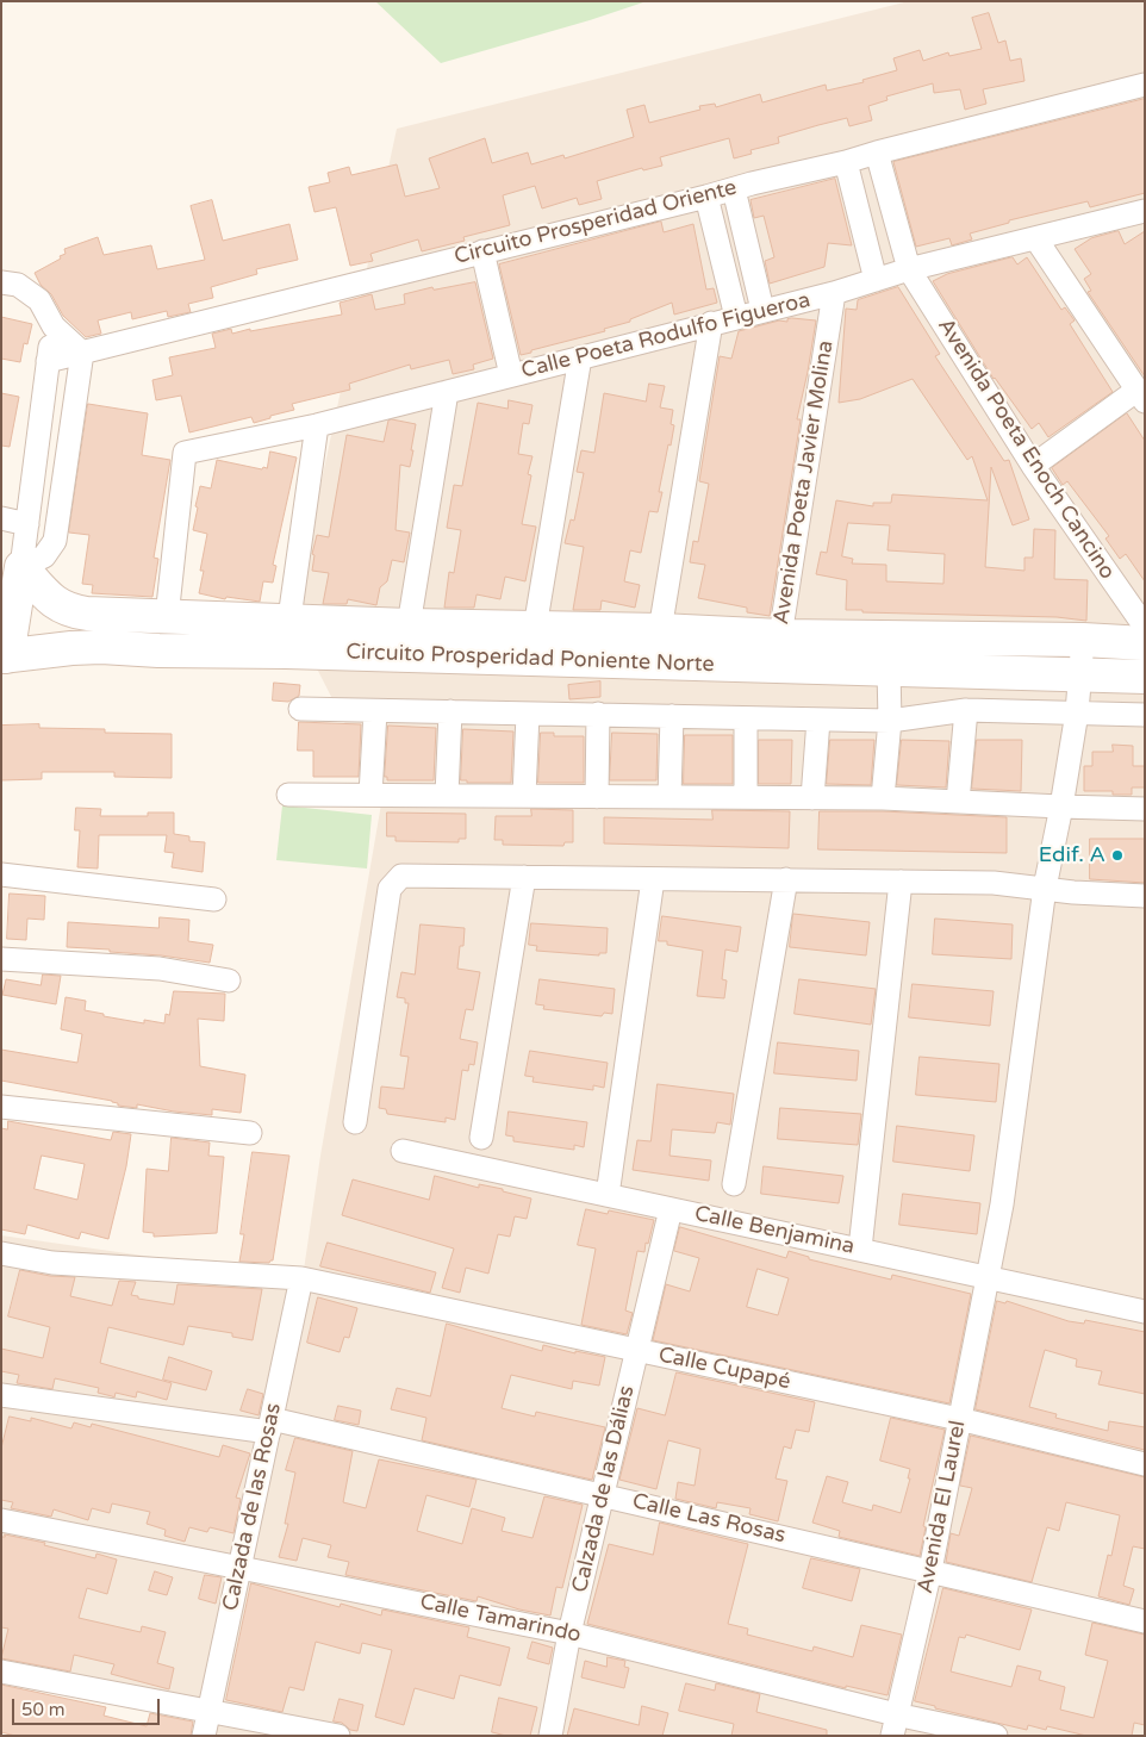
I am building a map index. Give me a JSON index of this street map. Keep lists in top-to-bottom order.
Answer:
{
  "streets": {
    "street": [
      "Circuito Prosperidad Oriente",
      "Calle Poeta Rodulfo Figueroa",
      "Avenida Poeta Enoch Cancino",
      "Avenida Poeta Javier Molina",
      "Circuito Prosperidad Poniente Norte",
      "Calle Benjamina",
      "Calle Cupapé",
      "Calzada de las Dálias",
      "Calzada de las Rosas",
      "Avenida El Laurel",
      "Calle Las Rosas",
      "Calle Tamarindo"
    ]
  },
  "crossings": [
    ["Circuito Prosperidad Oriente", "Avenida Poeta Enoch Cancino"],
    ["Circuito Prosperidad Oriente", "Circuito Prosperidad Poniente Norte"],
    ["Calle Poeta Rodulfo Figueroa", "Avenida Poeta Enoch Cancino"],
    ["Calle Poeta Rodulfo Figueroa", "Avenida Poeta Javier Molina"],
    ["Calle Poeta Rodulfo Figueroa", "Circuito Prosperidad Poniente Norte"],
    ["Avenida Poeta Javier Molina", "Circuito Prosperidad Poniente Norte"],
    ["Circuito Prosperidad Poniente Norte", "Avenida El Laurel"],
    ["Calle Benjamina", "Calzada de las Dálias"],
    ["Calle Benjamina", "Avenida El Laurel"],
    ["Calle Cupapé", "Calzada de las Dálias"],
    ["Calle Cupapé", "Calzada de las Rosas"],
    ["Calle Cupapé", "Avenida El Laurel"],
    ["Calzada de las Dálias", "Calle Las Rosas"],
    ["Calzada de las Dálias", "Calle Tamarindo"],
    ["Calzada de las Rosas", "Calle Las Rosas"],
    ["Calzada de las Rosas", "Calle Tamarindo"],
    ["Avenida El Laurel", "Calle Las Rosas"],
    ["Avenida El Laurel", "Calle Tamarindo"]
  ],
  "places": ["Edif. A"],
  "scale_bar": "50 m"
}
